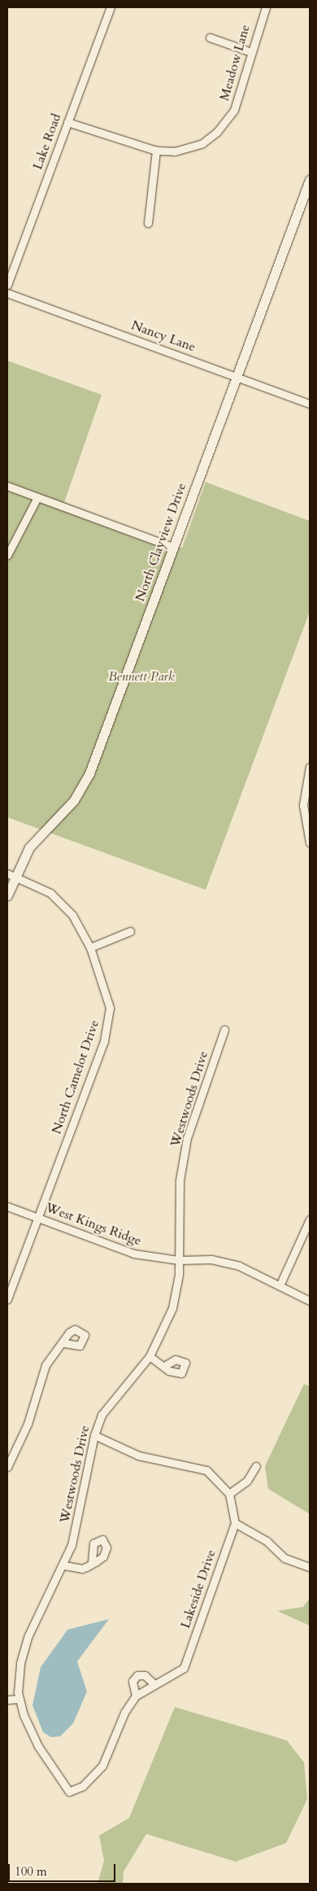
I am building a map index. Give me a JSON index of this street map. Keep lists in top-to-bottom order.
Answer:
{
  "streets": {
    "street": [
      "Meadow Lane",
      "Lake Road",
      "Nancy Lane",
      "North Clayview Drive",
      "North Camelot Drive",
      "Westwoods Drive",
      "West Kings Ridge",
      "Lakeside Drive"
    ]
  },
  "crossings": [
    ["Meadow Lane", "Lake Road"],
    ["Nancy Lane", "North Clayview Drive"],
    ["North Clayview Drive", "North Camelot Drive"],
    ["North Camelot Drive", "West Kings Ridge"],
    ["Westwoods Drive", "West Kings Ridge"],
    ["Westwoods Drive", "Lakeside Drive"]
  ],
  "parks": ["Bennett Park"],
  "scale_bar": "100 m"
}
